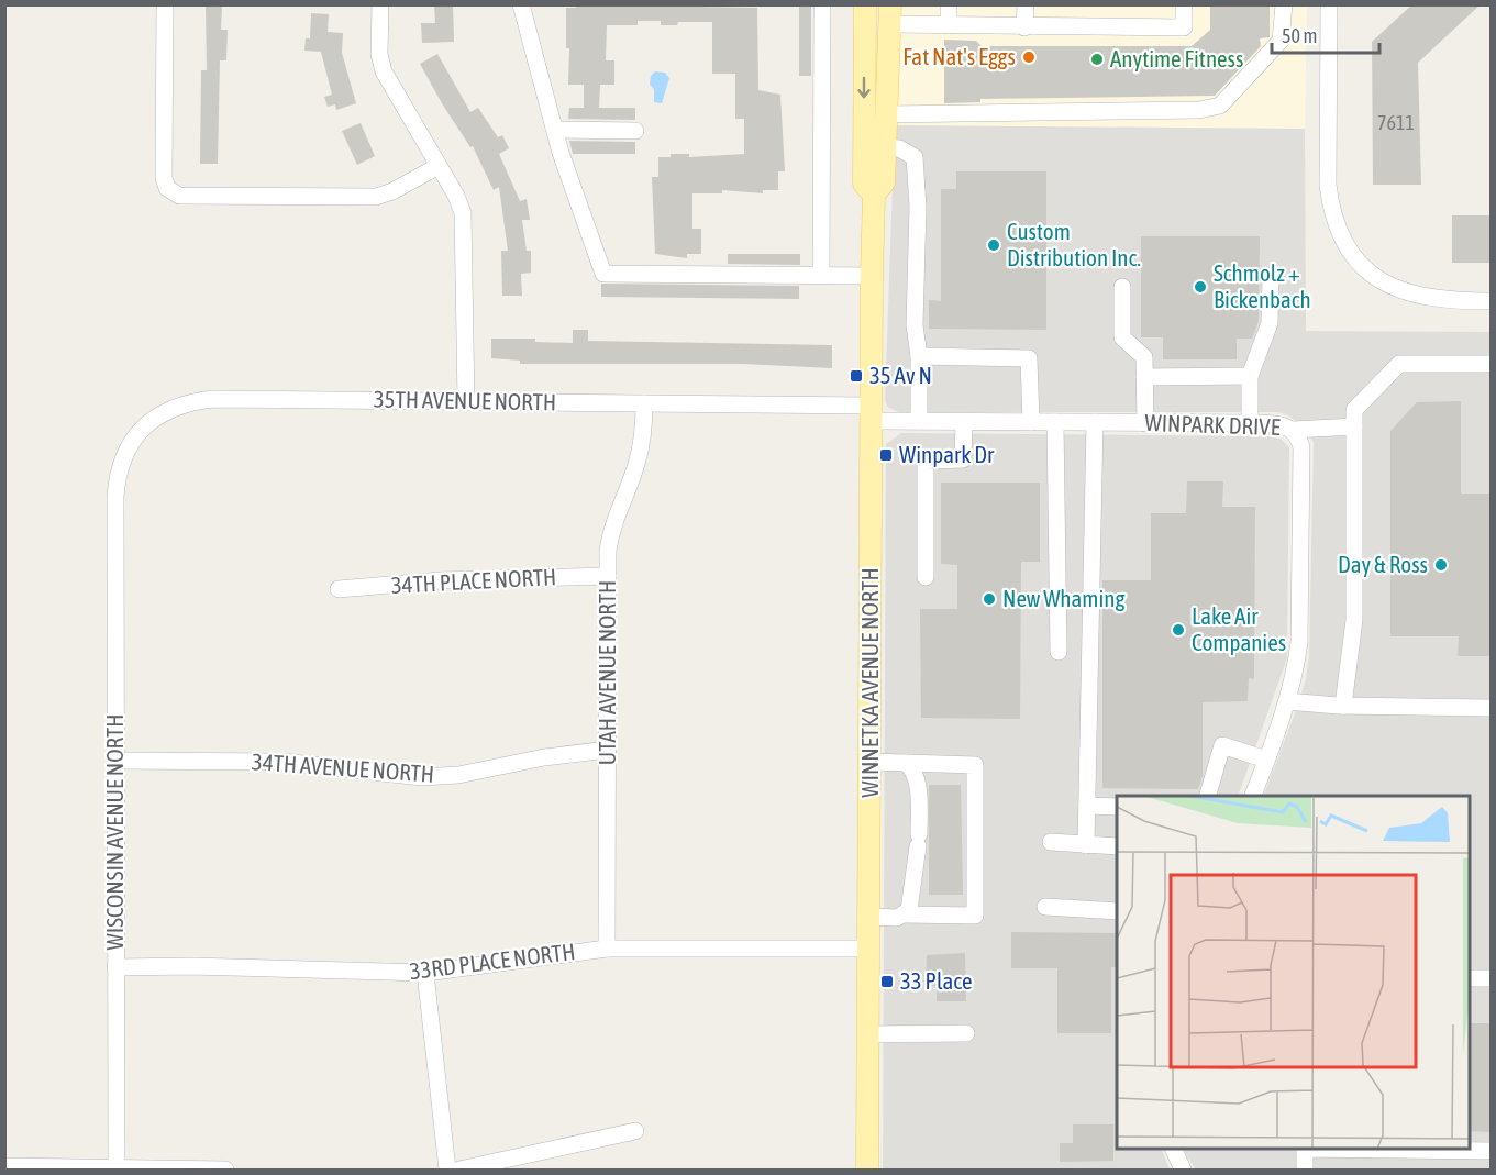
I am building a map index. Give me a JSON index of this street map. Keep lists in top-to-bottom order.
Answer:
{
  "streets": {
    "main road": ["WINNETKA AVENUE NORTH"],
    "street": [
      "35TH AVENUE NORTH",
      "WINPARK DRIVE",
      "34TH PLACE NORTH",
      "UTAH AVENUE NORTH",
      "34TH AVENUE NORTH",
      "WISCONSIN AVENUE NORTH",
      "33RD PLACE NORTH"
    ]
  },
  "crossings": [
    ["35TH AVENUE NORTH", "WINPARK DRIVE"],
    ["35TH AVENUE NORTH", "UTAH AVENUE NORTH"],
    ["35TH AVENUE NORTH", "WINNETKA AVENUE NORTH"],
    ["35TH AVENUE NORTH", "WISCONSIN AVENUE NORTH"],
    ["WINPARK DRIVE", "WINNETKA AVENUE NORTH"],
    ["34TH PLACE NORTH", "UTAH AVENUE NORTH"],
    ["UTAH AVENUE NORTH", "34TH AVENUE NORTH"],
    ["UTAH AVENUE NORTH", "33RD PLACE NORTH"],
    ["WINNETKA AVENUE NORTH", "33RD PLACE NORTH"],
    ["34TH AVENUE NORTH", "WISCONSIN AVENUE NORTH"],
    ["WISCONSIN AVENUE NORTH", "33RD PLACE NORTH"]
  ],
  "places": {
    "other": [
      "Fat Nat's Eggs",
      "Anytime Fitness",
      "Custom Distribution Inc.",
      "Schmolz + Bickenbach",
      "Day & Ross",
      "New Whaming",
      "Lake Air Companies"
    ],
    "transit": ["35 Av N", "Winpark Dr", "33 Place"]
  },
  "house_numbers": ["7611"],
  "scale_bar": "50 m"
}
